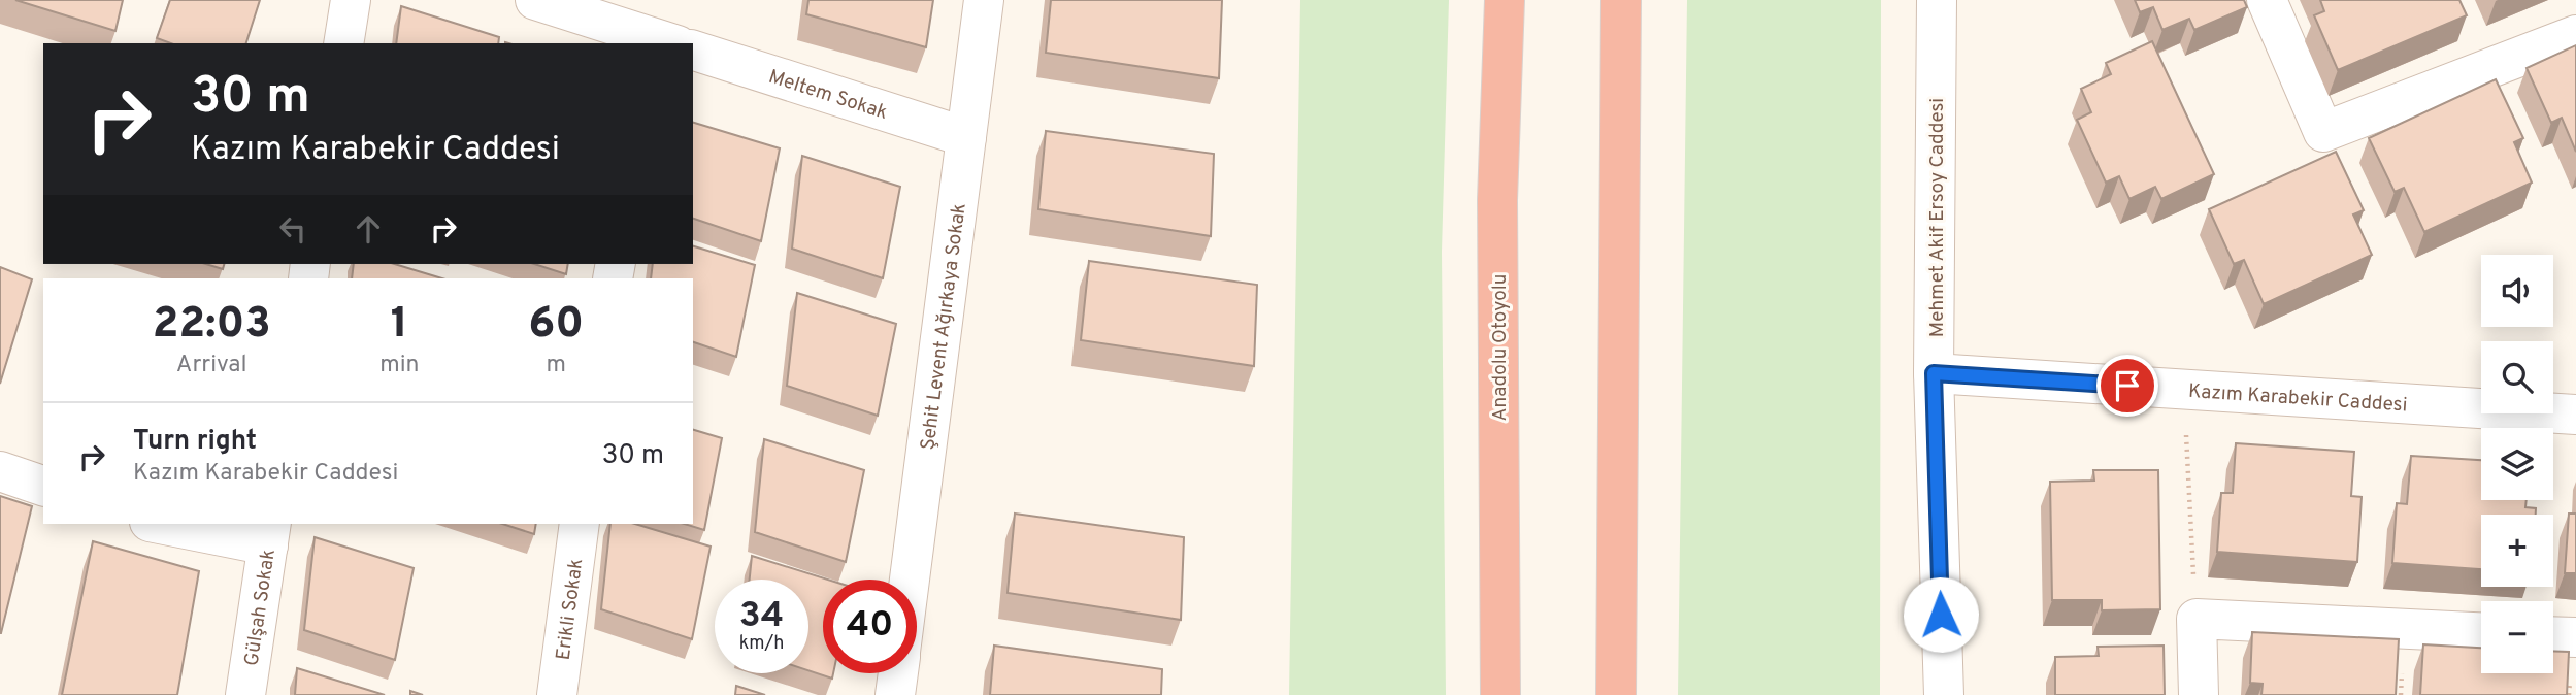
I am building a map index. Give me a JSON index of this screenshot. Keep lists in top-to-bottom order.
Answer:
{
  "streets": {
    "highway": ["Anadolu Otoyolu"],
    "street": [
      "Meltem Sokak",
      "Mehmet Akif Ersoy Caddesi",
      "Şehit Levent Ağırkaya Sokak",
      "Kazım Karabekir Caddesi",
      "Gülşah Sokak",
      "Erikli Sokak"
    ]
  },
  "crossings": [
    ["Meltem Sokak", "Şehit Levent Ağırkaya Sokak"],
    ["Mehmet Akif Ersoy Caddesi", "Kazım Karabekir Caddesi"]
  ],
  "page": {
    "turn": ["30 m", "Kazım Karabekir Caddesi"],
    "map_buttons": ["+", "−"],
    "eta": [
      "22:03",
      "Arrival",
      "1",
      "min",
      "60",
      "m"
    ],
    "list": [
      {
        "name": "Turn right",
        "note": "Kazım Karabekir Caddesi",
        "value": "30 m"
      }
    ],
    "speed": "34 km/h",
    "limit": "40"
  }
}
